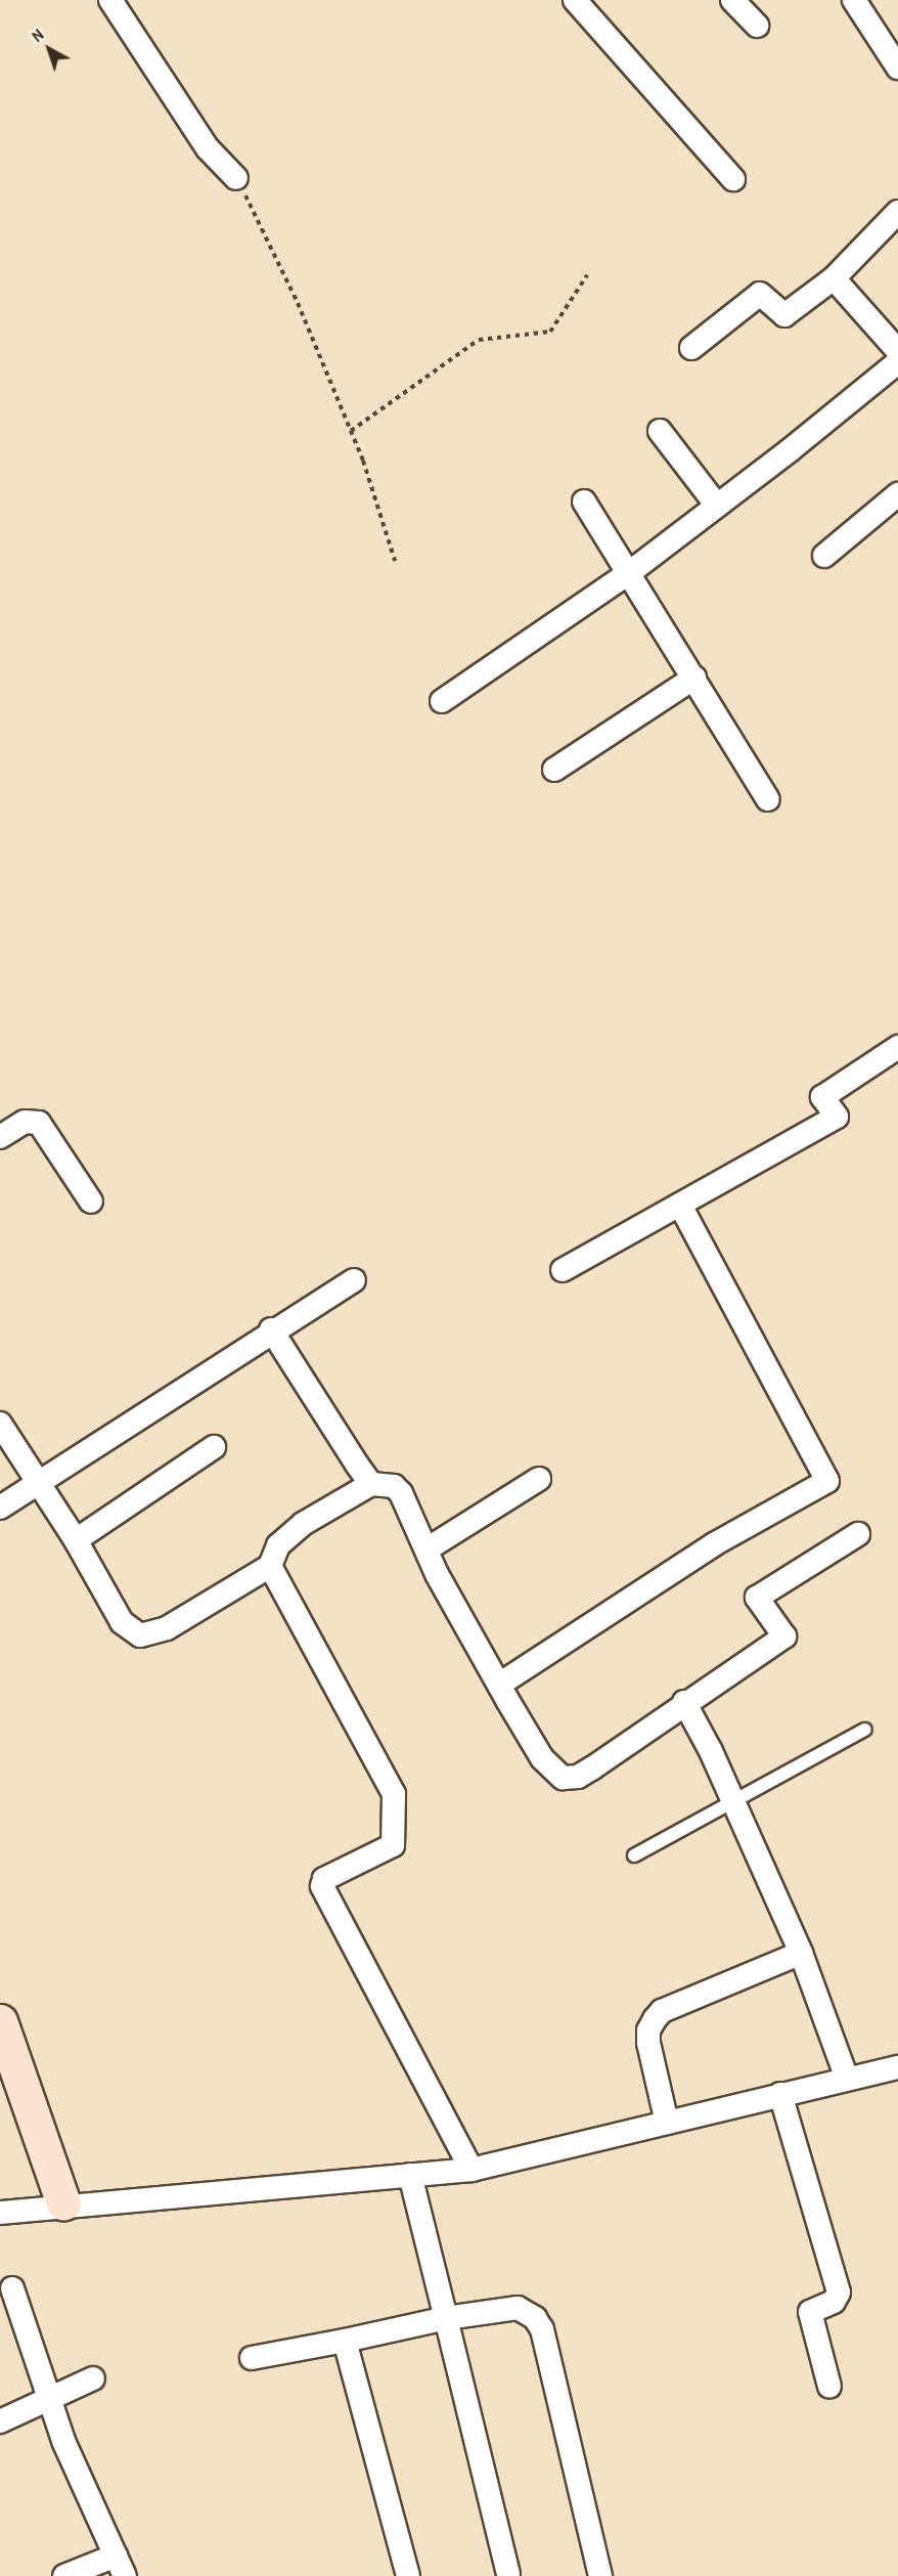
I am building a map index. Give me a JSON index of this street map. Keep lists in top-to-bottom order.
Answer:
{
  "north": "top left"
}
